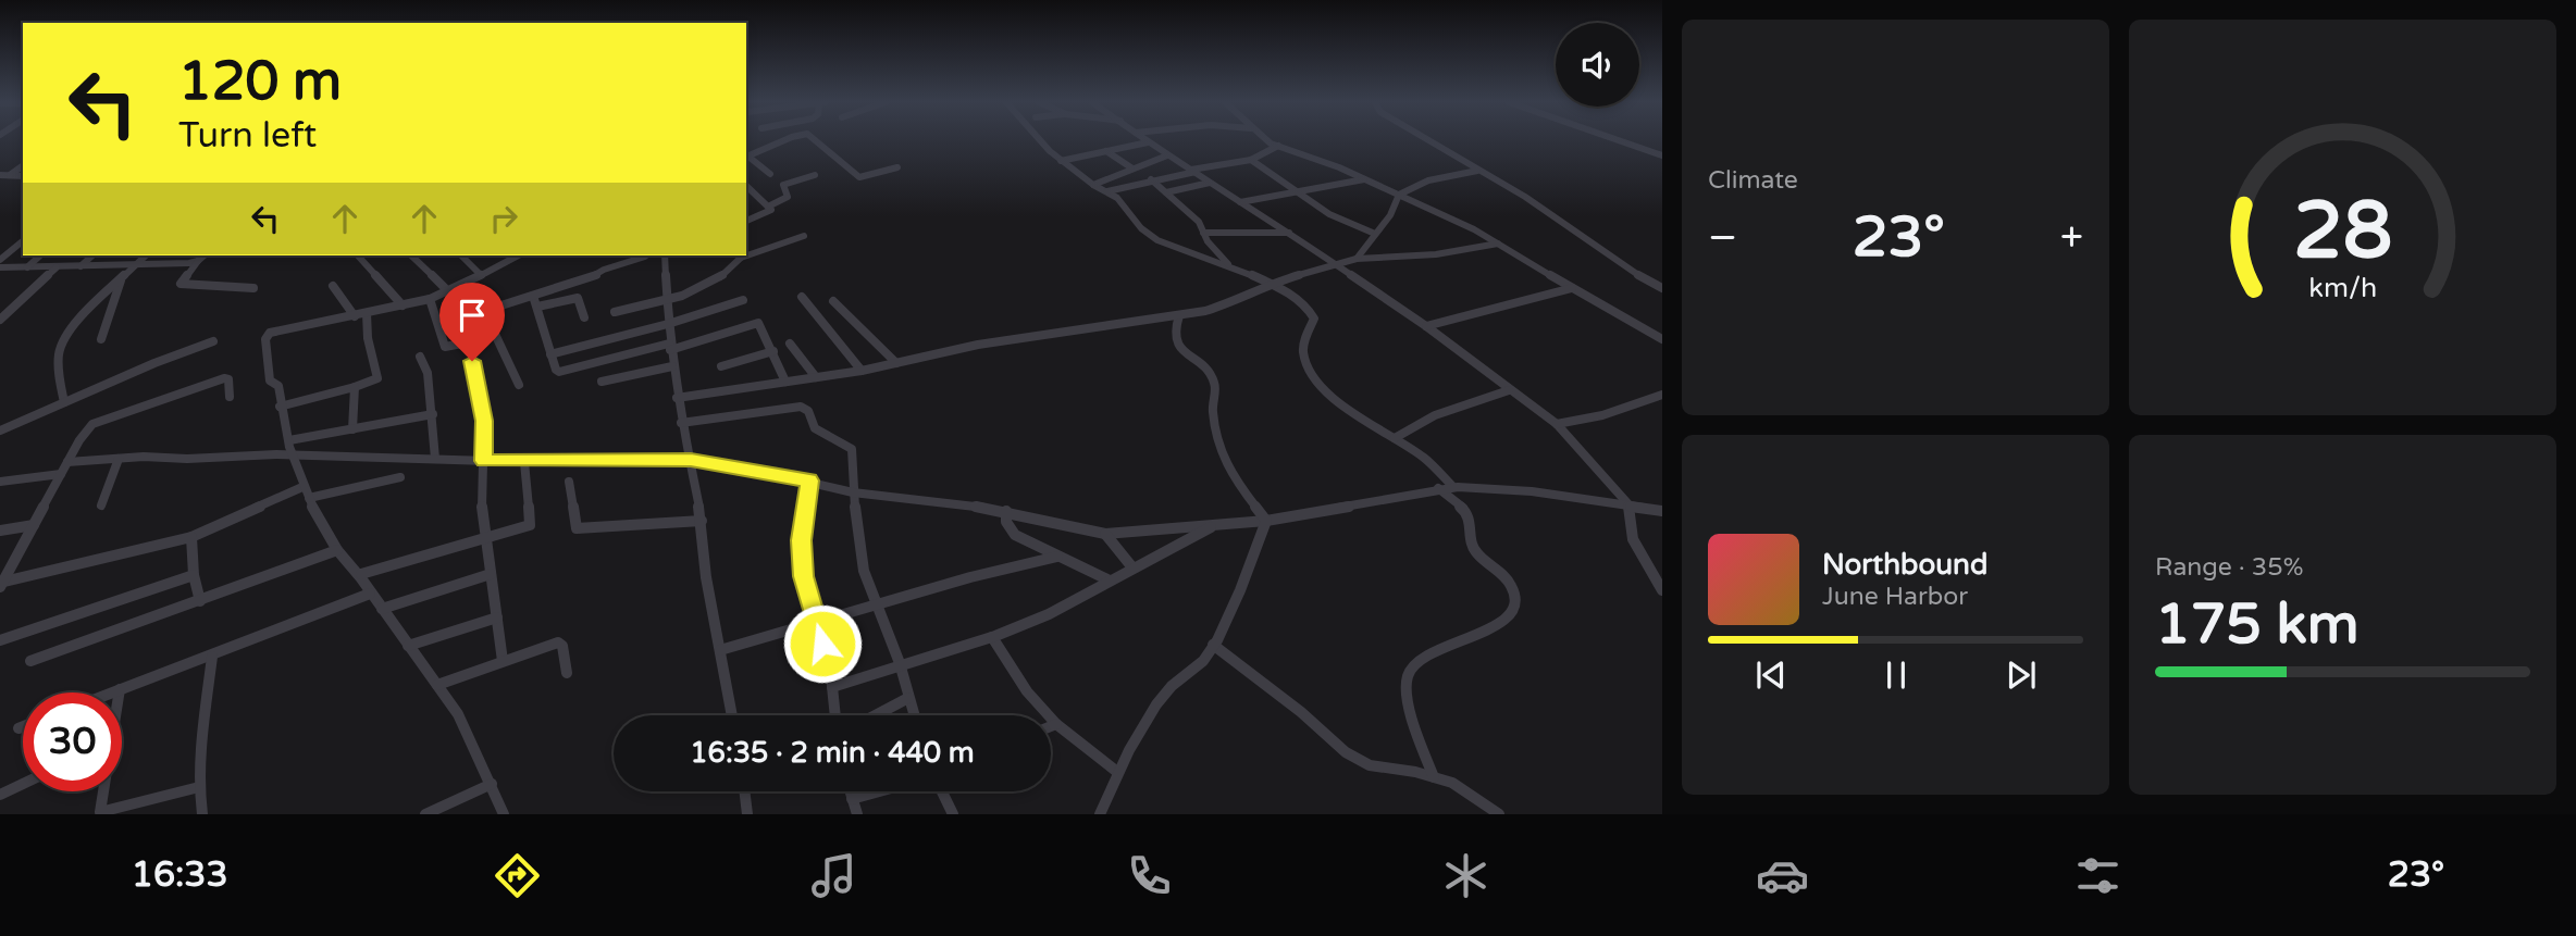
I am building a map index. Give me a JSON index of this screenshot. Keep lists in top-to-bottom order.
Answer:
{
  "page": {
    "tile": [
      "Climate",
      ["Range · 35%", "175 km"]
    ],
    "turn": ["120 m", "Turn left"],
    "heat": ["−", "23°", "+"],
    "song": ["Northbound", "June Harbor"],
    "limit": "30",
    "trip": "16:35 · 2 min · 440 m",
    "tabs": ["16:33", "23°"],
    "gauge": ["28", "km/h"]
  }
}
